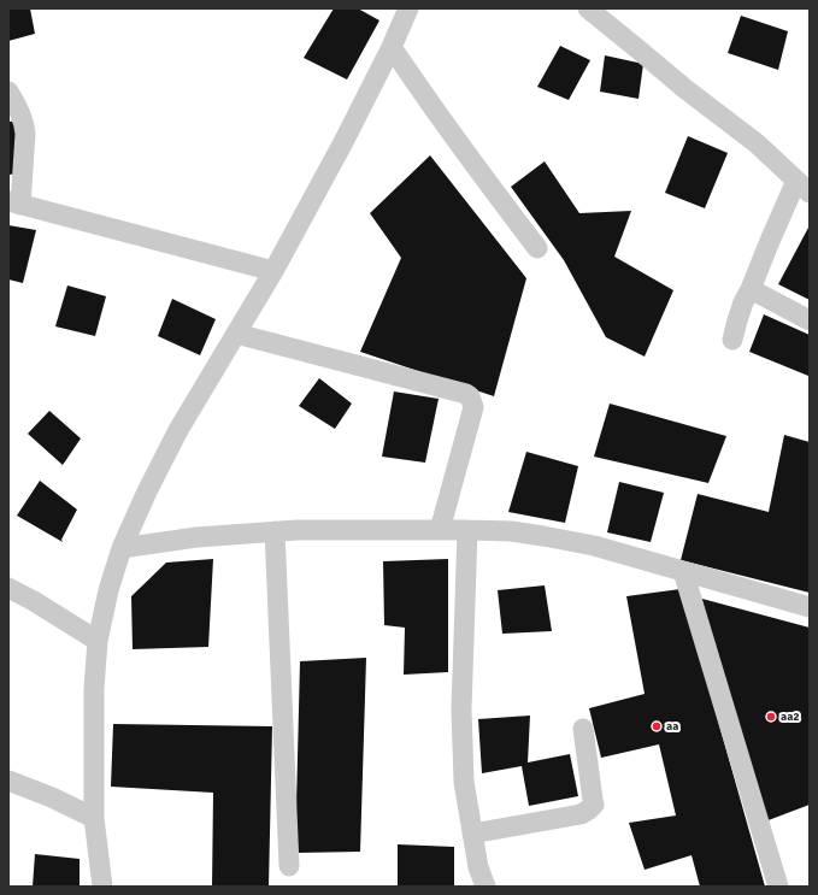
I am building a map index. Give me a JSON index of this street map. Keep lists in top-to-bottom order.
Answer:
{
  "places": ["aa2", "aa"]
}
